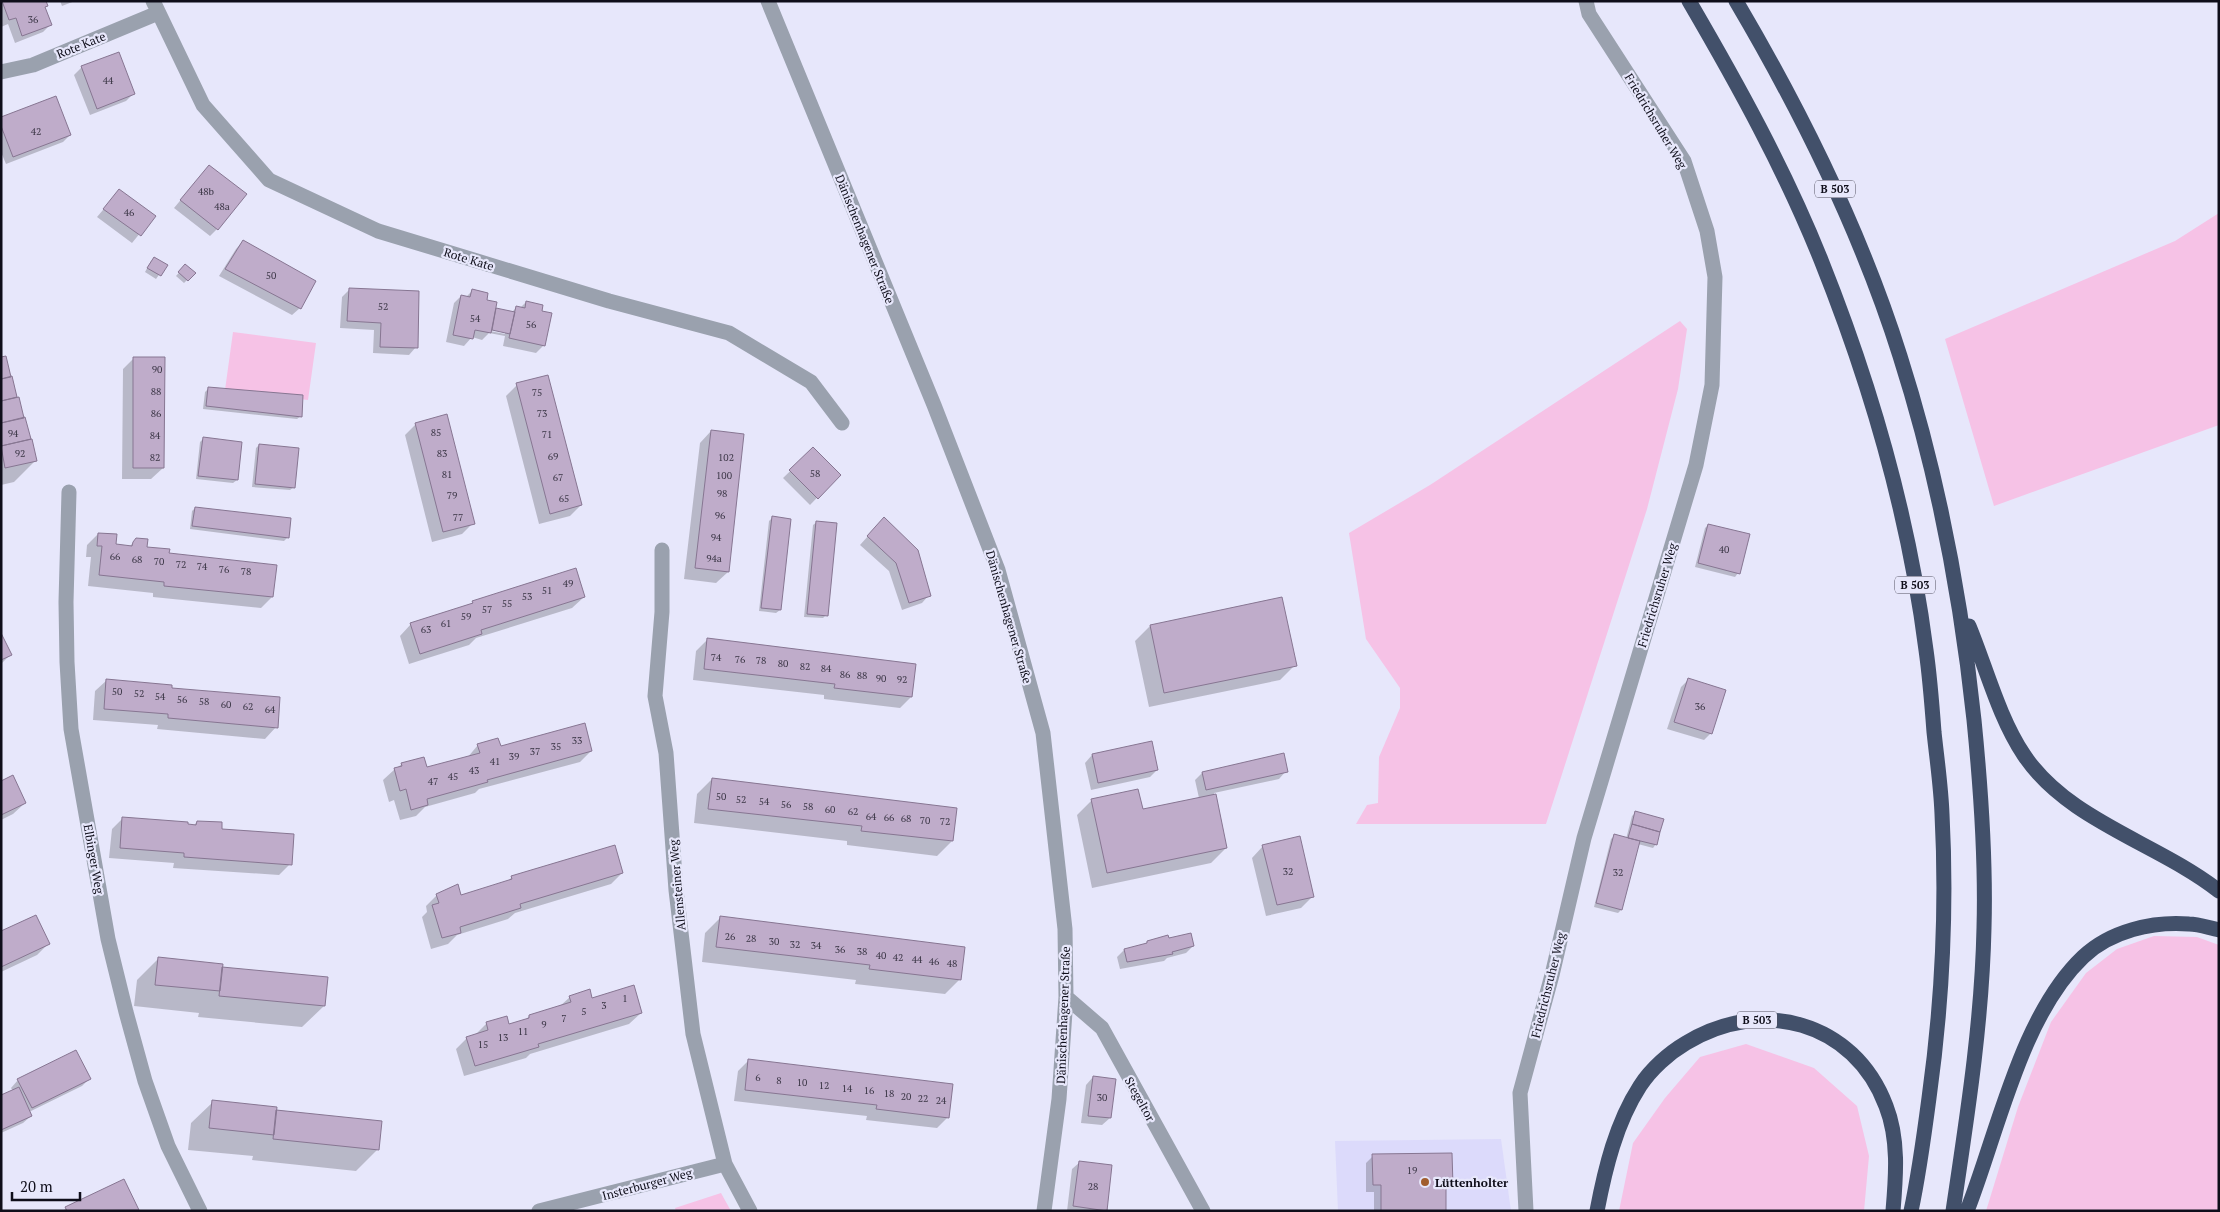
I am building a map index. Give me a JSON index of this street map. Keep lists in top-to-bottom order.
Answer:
{
  "streets": {
    "highway": ["B 503"],
    "street": [
      "Rote Kate",
      "Friedrichsruher Weg",
      "Dänischenhagener Straße",
      "Elbinger Weg",
      "Allensteiner Weg",
      "Stegeltor",
      "Insterburger Weg"
    ]
  },
  "crossings": [
    ["Dänischenhagener Straße", "Stegeltor"],
    ["Allensteiner Weg", "Insterburger Weg"]
  ],
  "places": ["Lüttenholter"],
  "house_numbers": [
    "36",
    "44",
    "42",
    "48b",
    "48a",
    "46",
    "50",
    "52",
    "54",
    "56",
    "90",
    "88",
    "75",
    "86",
    "73",
    "85",
    "94",
    "71",
    "84",
    "92",
    "83",
    "69",
    "82",
    "102",
    "58",
    "81",
    "100",
    "67",
    "98",
    "79",
    "65",
    "96",
    "77",
    "94",
    "40",
    "66",
    "94a",
    "68",
    "70",
    "72",
    "74",
    "76",
    "78",
    "49",
    "51",
    "53",
    "55",
    "57",
    "59",
    "61",
    "63",
    "74",
    "76",
    "78",
    "80",
    "82",
    "84",
    "86",
    "88",
    "90",
    "92",
    "50",
    "52",
    "54",
    "56",
    "58",
    "60",
    "62",
    "36",
    "64",
    "33",
    "35",
    "37",
    "39",
    "41",
    "43",
    "45",
    "47",
    "50",
    "52",
    "54",
    "56",
    "58",
    "60",
    "62",
    "64",
    "66",
    "68",
    "70",
    "72",
    "32",
    "32",
    "26",
    "28",
    "30",
    "32",
    "34",
    "36",
    "38",
    "40",
    "42",
    "44",
    "46",
    "48",
    "1",
    "3",
    "5",
    "7",
    "9",
    "11",
    "13",
    "15",
    "6",
    "8",
    "10",
    "12",
    "14",
    "16",
    "18",
    "20",
    "30",
    "22",
    "24",
    "19",
    "28"
  ],
  "scale_bar": "20 m"
}
